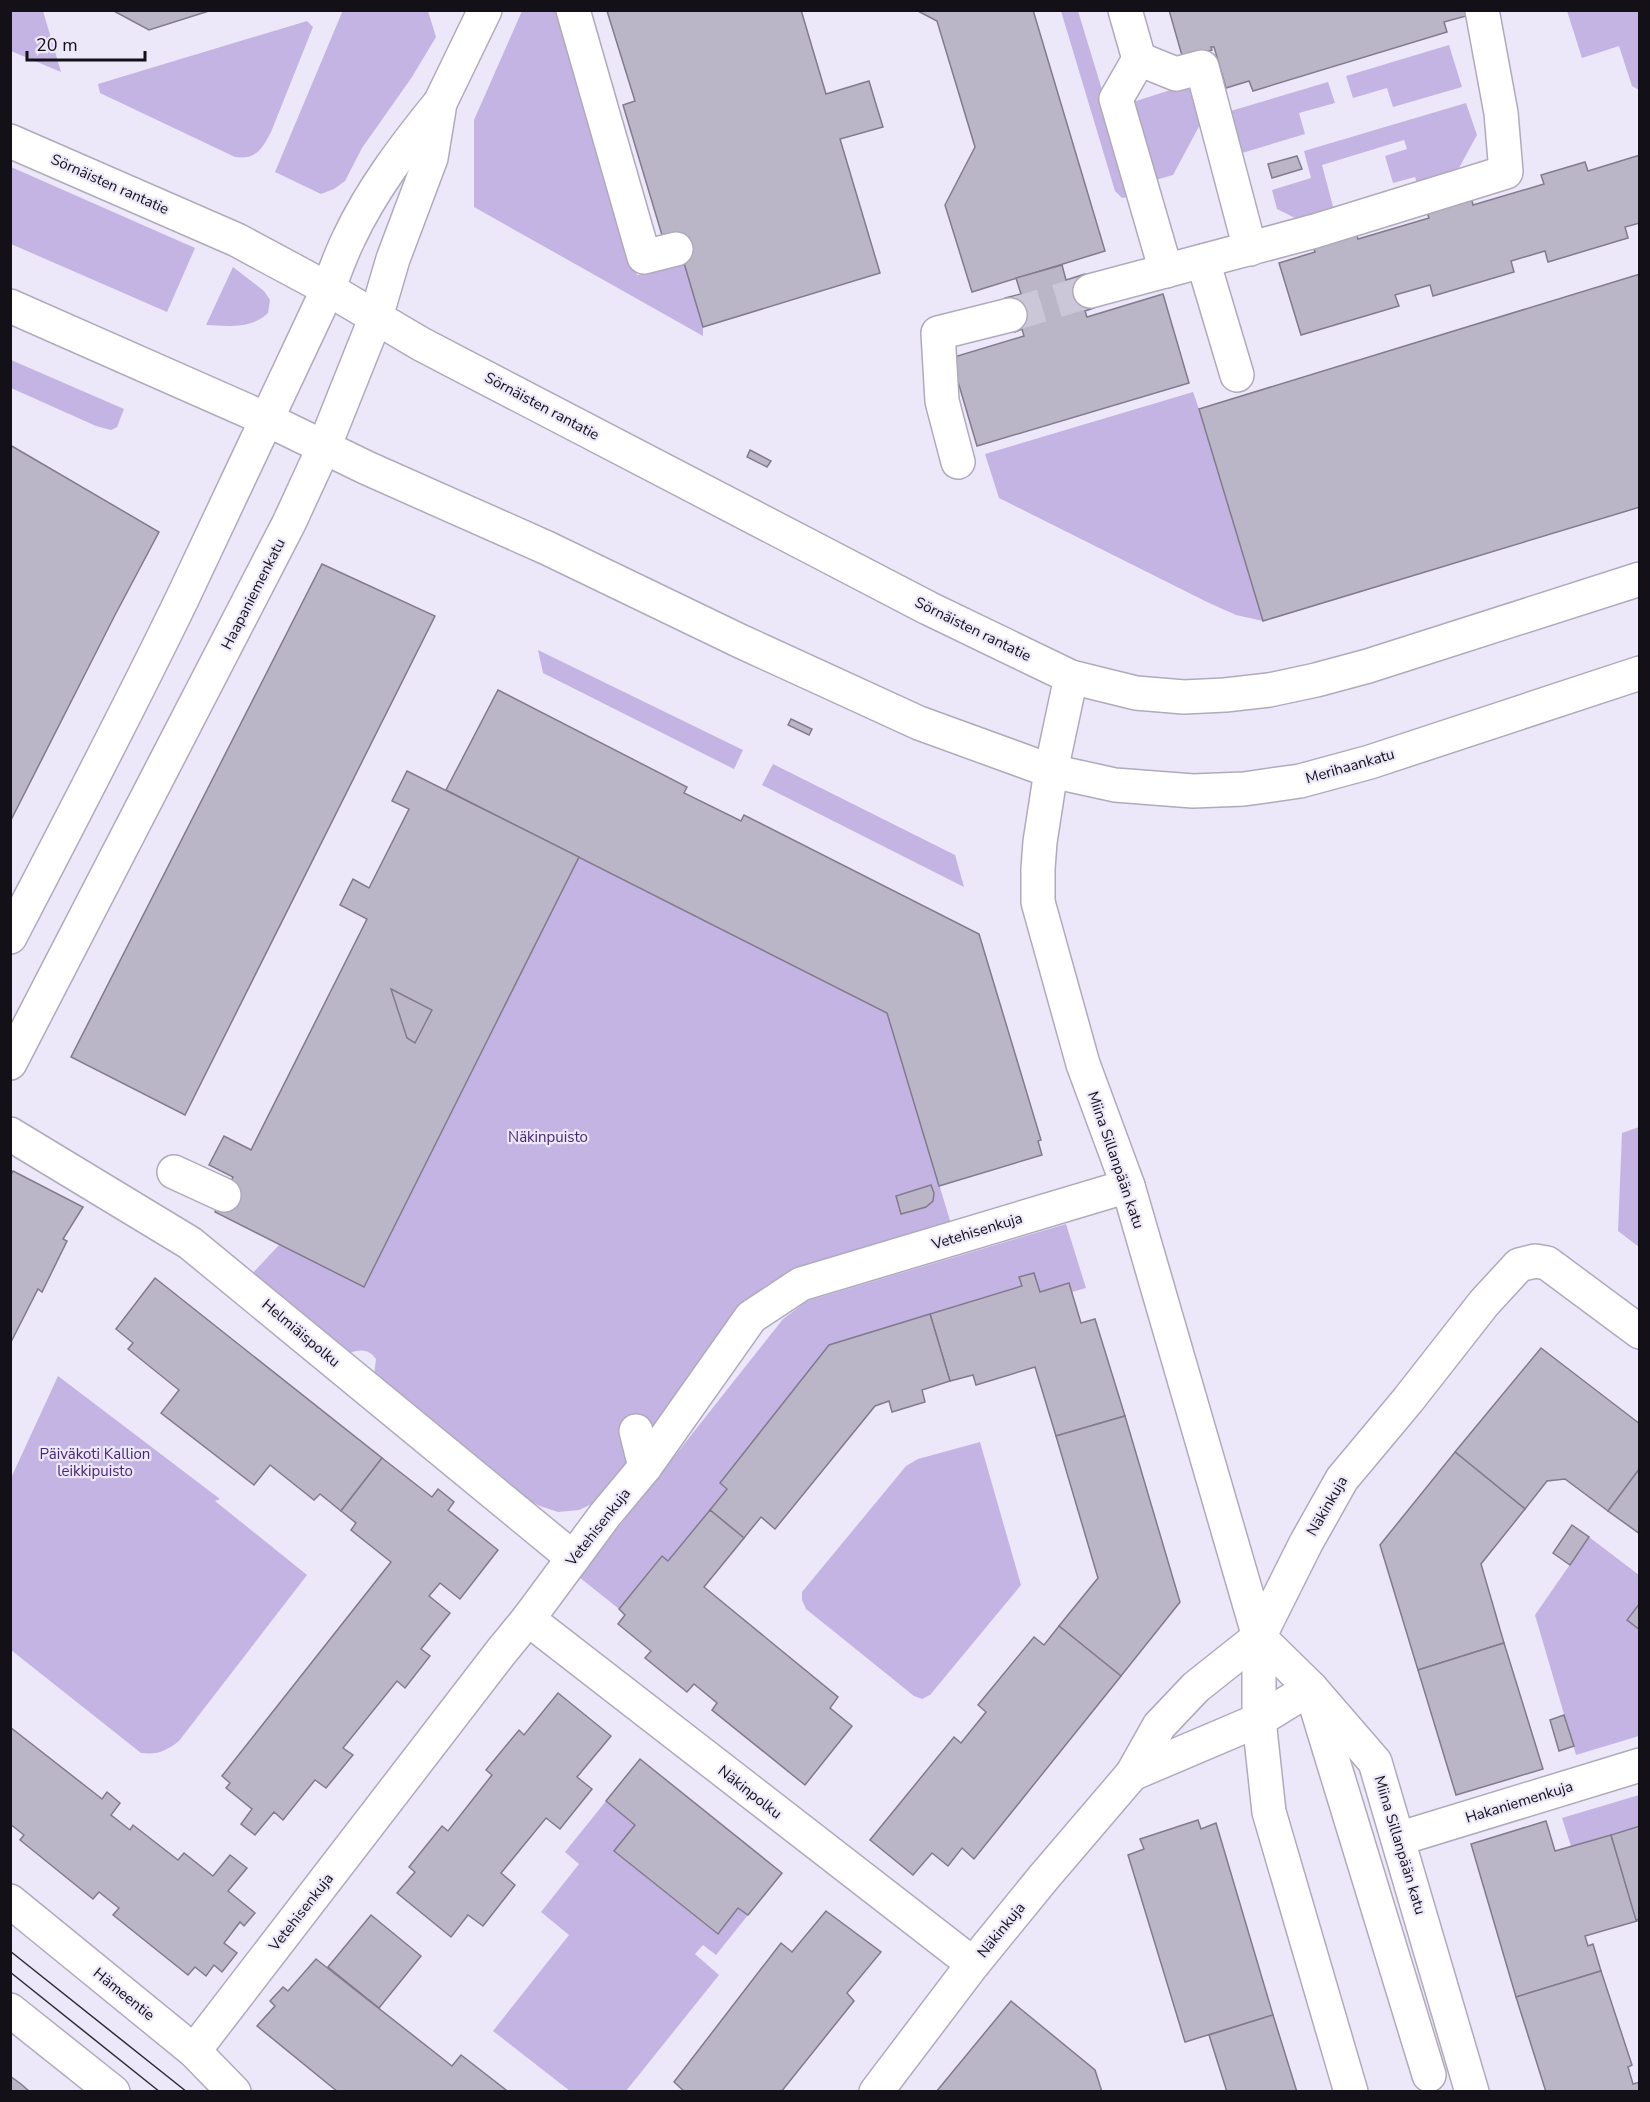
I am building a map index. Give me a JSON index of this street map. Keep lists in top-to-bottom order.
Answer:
{
  "streets": {
    "street": [
      "Sörnäisten rantatie",
      "Haapaniemenkatu",
      "Merihaankatu",
      "Miina Sillanpään katu",
      "Vetehisenkuja",
      "Helmiäispolku",
      "Näkinkuja",
      "Näkinpolku",
      "Hakaniemenkuja",
      "Hämeentie"
    ]
  },
  "crossings": [
    ["Sörnäisten rantatie", "Haapaniemenkatu"],
    ["Sörnäisten rantatie", "Miina Sillanpään katu"],
    ["Merihaankatu", "Miina Sillanpään katu"],
    ["Miina Sillanpään katu", "Vetehisenkuja"],
    ["Miina Sillanpään katu", "Näkinkuja"],
    ["Miina Sillanpään katu", "Hakaniemenkuja"],
    ["Vetehisenkuja", "Helmiäispolku"],
    ["Vetehisenkuja", "Näkinpolku"],
    ["Vetehisenkuja", "Hämeentie"],
    ["Näkinkuja", "Näkinpolku"]
  ],
  "parks": ["Näkinpuisto", "Päiväkoti Kallion leikkipuisto"],
  "scale_bar": "20 m"
}
